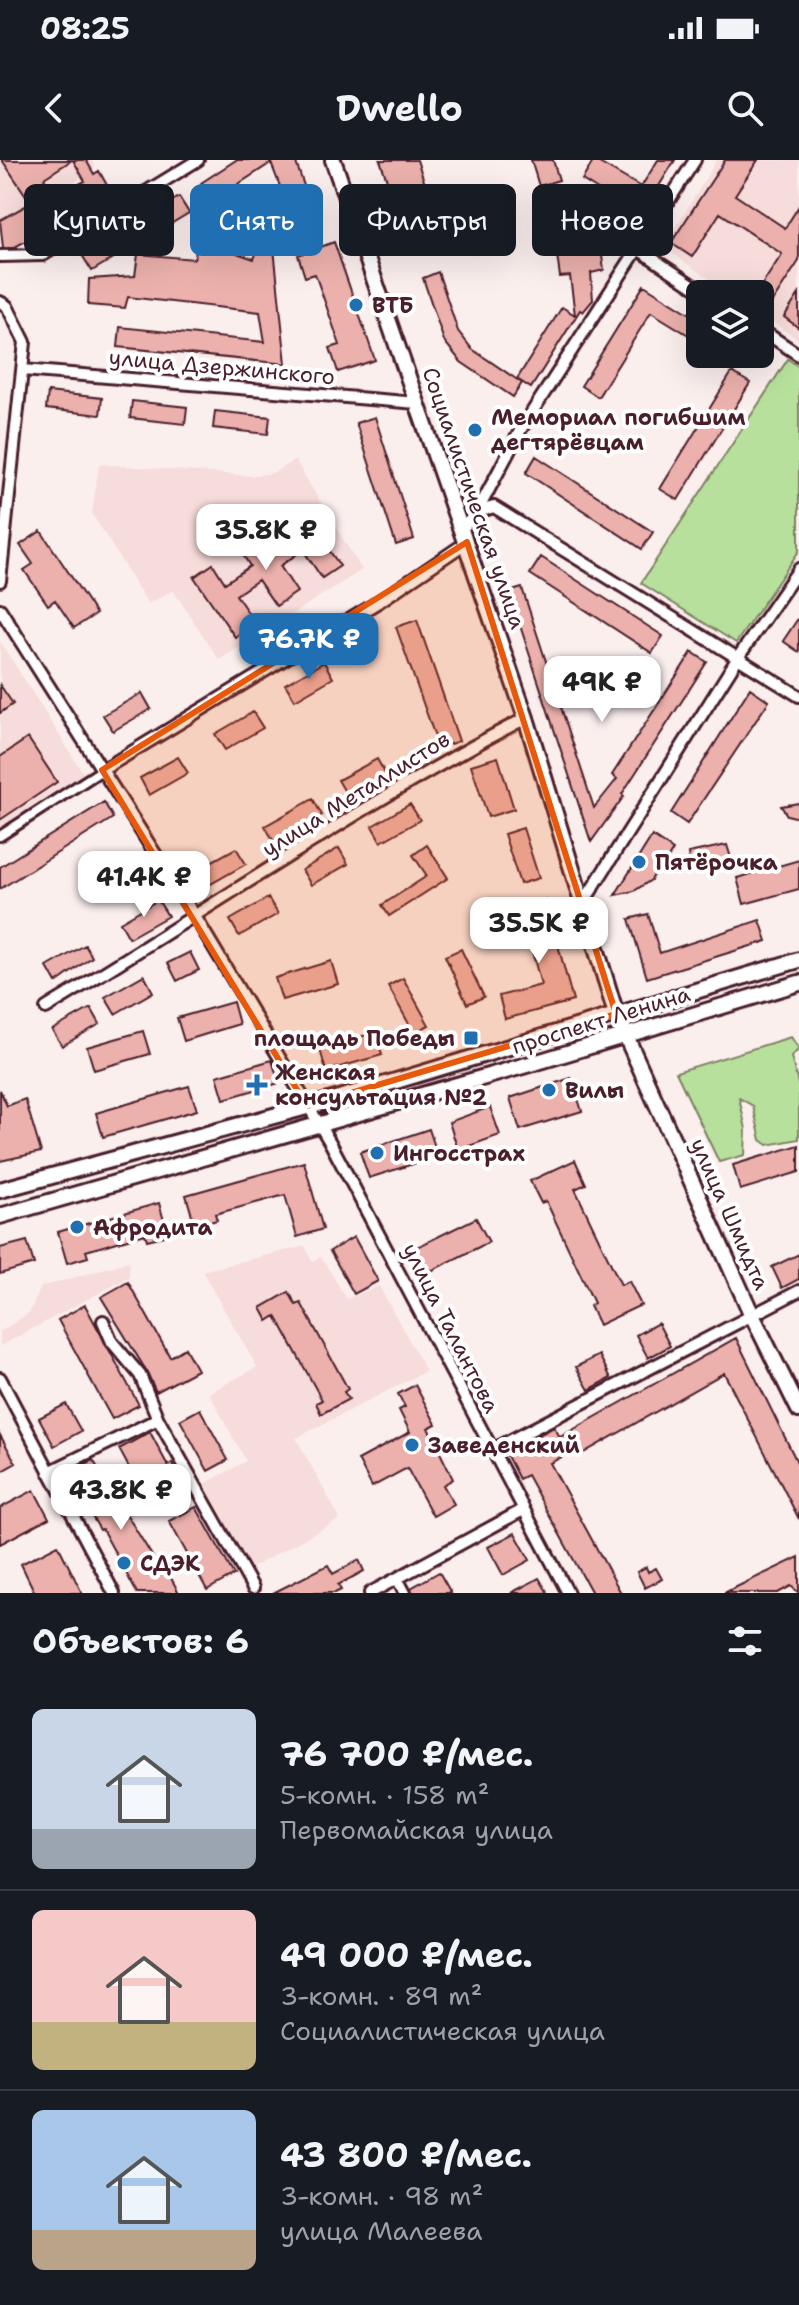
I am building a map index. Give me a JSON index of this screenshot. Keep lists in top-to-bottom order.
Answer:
{
  "streets": {
    "main road": ["Социалистическая улица", "проспект Ленина", "улица Шмидта"],
    "street": ["улица Дзержинского", "улица Металлистов", "улица Талантова"]
  },
  "crossings": [
    ["улица Дзержинского", "Социалистическая улица"],
    ["Социалистическая улица", "улица Металлистов"],
    ["Социалистическая улица", "проспект Ленина"],
    ["Социалистическая улица", "улица Шмидта"],
    ["улица Металлистов", "улица Талантова"],
    ["проспект Ленина", "улица Шмидта"],
    ["проспект Ленина", "улица Талантова"]
  ],
  "places": {
    "other": [
      "ВТБ",
      "Мемориал погибшим дегтярёвцам",
      "Пятёрочка",
      "Вилы",
      "Ингосстрах",
      "Афродита",
      "Заведенский",
      "СДЭК"
    ],
    "transit": ["площадь Победы"],
    "health": ["Женская консультация №2"]
  },
  "page": {
    "status": "08:25",
    "header": "Dwello",
    "chip": [
      "Купить",
      "Снять",
      "Фильтры",
      "Новое"
    ],
    "price": [
      "35.8K ₽",
      "76.7K ₽",
      "49K ₽",
      "41.4K ₽",
      "35.5K ₽",
      "43.8K ₽"
    ],
    "heading": "Объектов: 6",
    "list": [
      {
        "name": "76 700 ₽/мес.",
        "note": "5-комн. · 158 m² · Первомайская улица"
      },
      {
        "name": "49 000 ₽/мес.",
        "note": "3-комн. · 89 m² · Социалистическая улица"
      },
      {
        "name": "43 800 ₽/мес.",
        "note": "3-комн. · 98 m² · улица Малеева"
      }
    ]
  }
}
